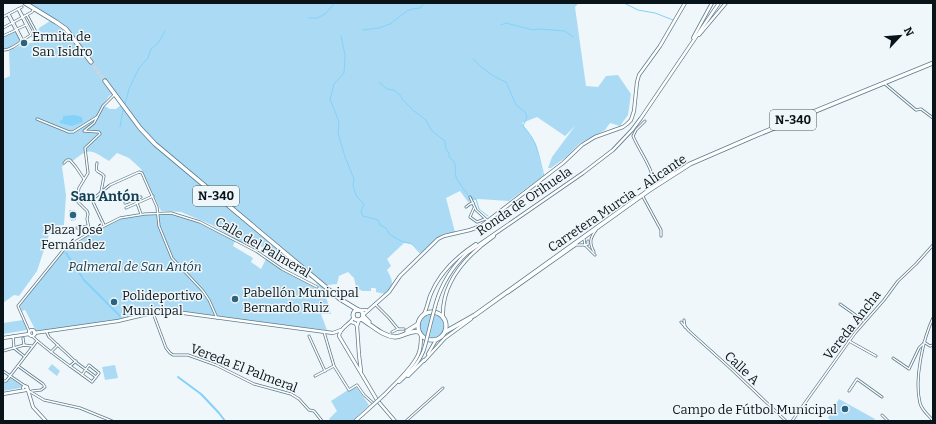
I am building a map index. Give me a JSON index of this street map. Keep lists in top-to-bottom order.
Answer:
{
  "streets": {
    "highway": ["N-340", "Carretera Murcia - Alicante"],
    "main road": ["Ronda de Orihuela"],
    "street": [
      "Calle del Palmeral",
      "Vereda Ancha",
      "Vereda El Palmeral",
      "Calle A"
    ]
  },
  "crossings": [
    ["N-340", "Carretera Murcia - Alicante"]
  ],
  "districts": ["San Antón"],
  "parks": ["Palmeral de San Antón"],
  "places": [
    "Ermita de San Isidro",
    "Plaza José Fernández",
    "Pabellón Municipal Bernardo Ruiz",
    "Polideportivo Municipal",
    "Campo de Fútbol Municipal"
  ],
  "north": "top right"
}
